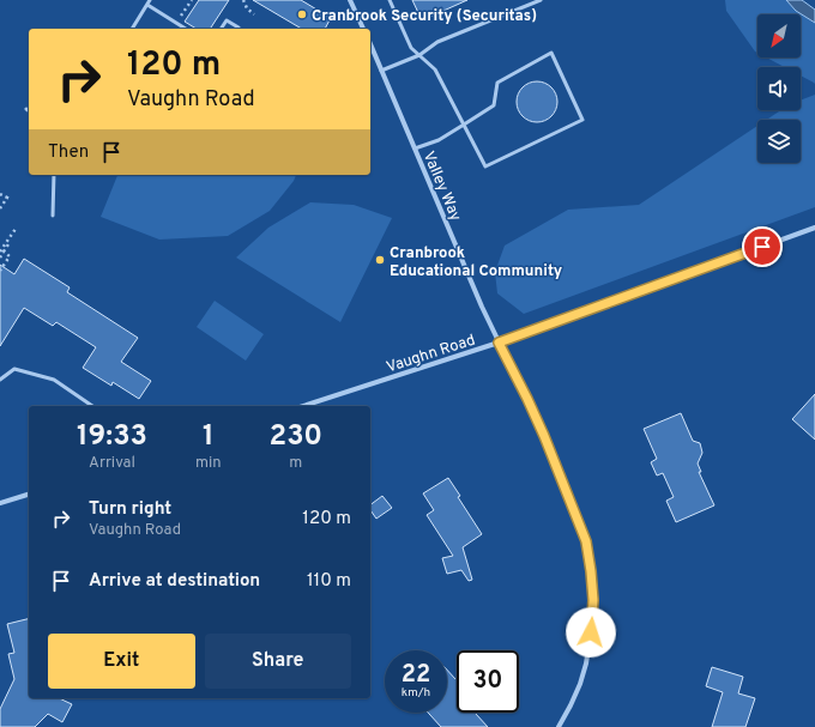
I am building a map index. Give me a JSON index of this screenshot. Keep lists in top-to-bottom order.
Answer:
{
  "streets": {
    "street": ["Valley Way", "Vaughn Road"]
  },
  "crossings": [
    ["Valley Way", "Vaughn Road"]
  ],
  "places": ["Cranbrook Security (Securitas)", "Cranbrook Educational Community"],
  "north": "bottom left",
  "page": {
    "turn": ["120 m", "Vaughn Road"],
    "then": "Then",
    "eta": [
      "19:33",
      "Arrival",
      "1",
      "min",
      "230",
      "m"
    ],
    "list": [
      {
        "name": "Turn right",
        "note": "Vaughn Road",
        "value": "120 m"
      },
      {
        "name": "Arrive at destination",
        "value": "110 m"
      }
    ],
    "buttons": ["Exit", "Share"],
    "speed": "22 km/h",
    "limit": "30"
  }
}
